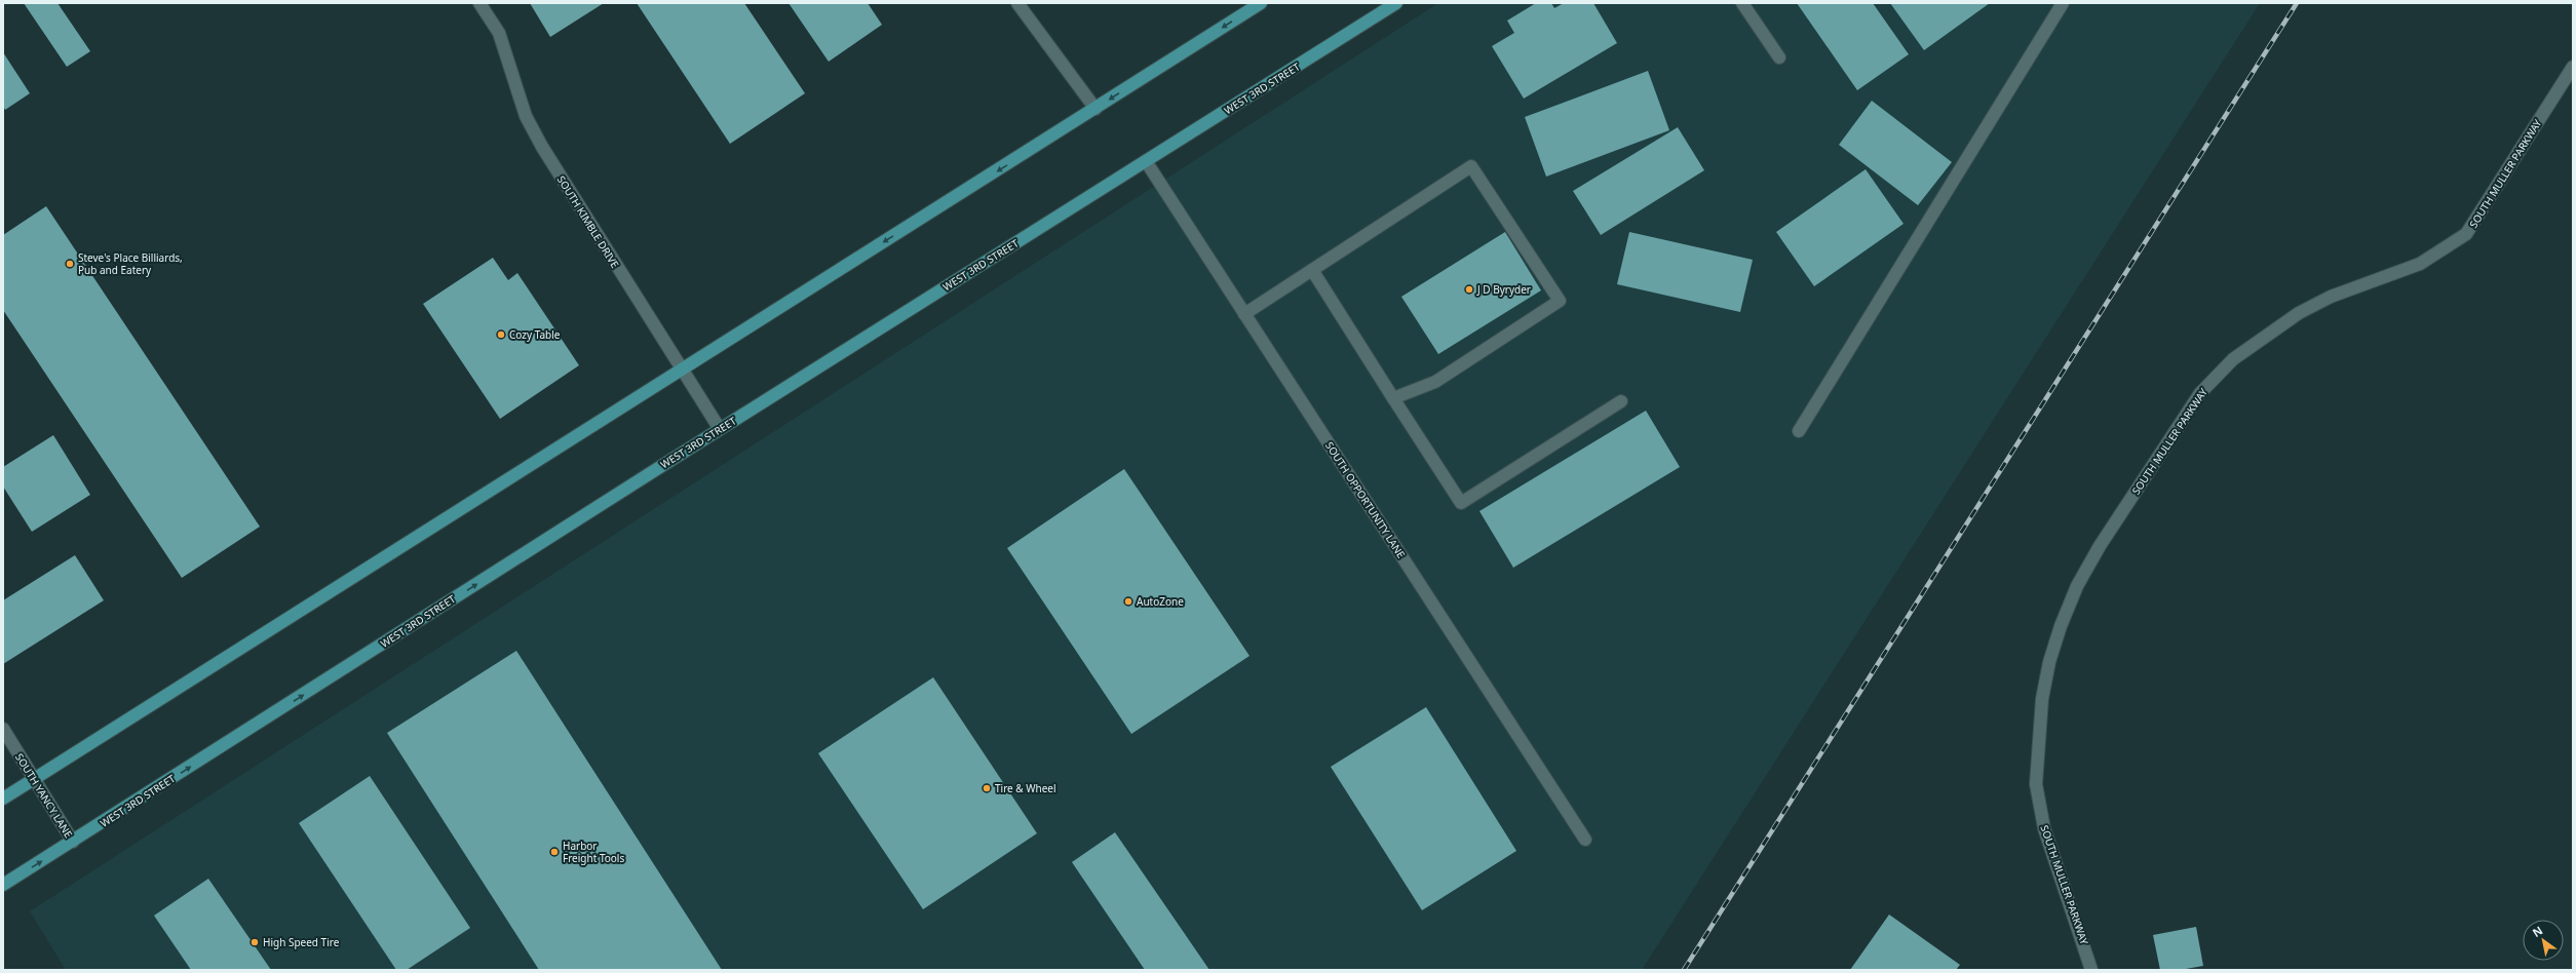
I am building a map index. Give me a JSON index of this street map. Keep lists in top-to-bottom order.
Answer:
{
  "streets": {
    "main road": ["WEST 3RD STREET"],
    "street": [
      "SOUTH MULLER PARKWAY",
      "SOUTH KIMBLE DRIVE",
      "SOUTH OPPORTUNITY LANE",
      "SOUTH YANCY LANE"
    ]
  },
  "crossings": [
    ["WEST 3RD STREET", "SOUTH KIMBLE DRIVE"],
    ["WEST 3RD STREET", "SOUTH OPPORTUNITY LANE"],
    ["WEST 3RD STREET", "SOUTH YANCY LANE"]
  ],
  "places": [
    "Steve's Place Billiards, Pub and Eatery",
    "J D Byryder",
    "Cozy Table",
    "AutoZone",
    "Tire & Wheel",
    "Harbor Freight Tools",
    "High Speed Tire"
  ],
  "north": "top left"
}
